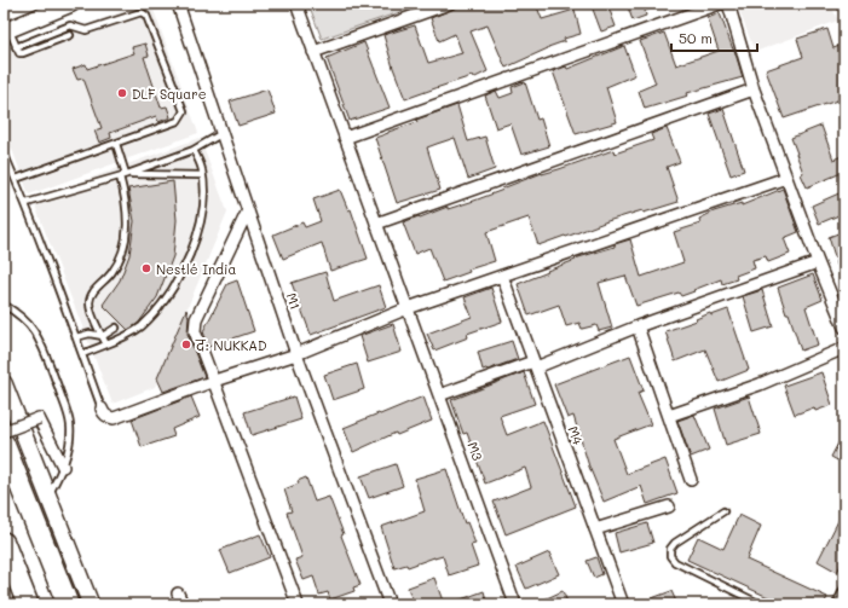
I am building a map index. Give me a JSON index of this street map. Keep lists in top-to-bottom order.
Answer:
{
  "streets": {
    "street": ["M1", "M4", "M3"]
  },
  "places": ["DLF Square", "Nestlé India", "द: NUKKAD"],
  "scale_bar": "50 m"
}
